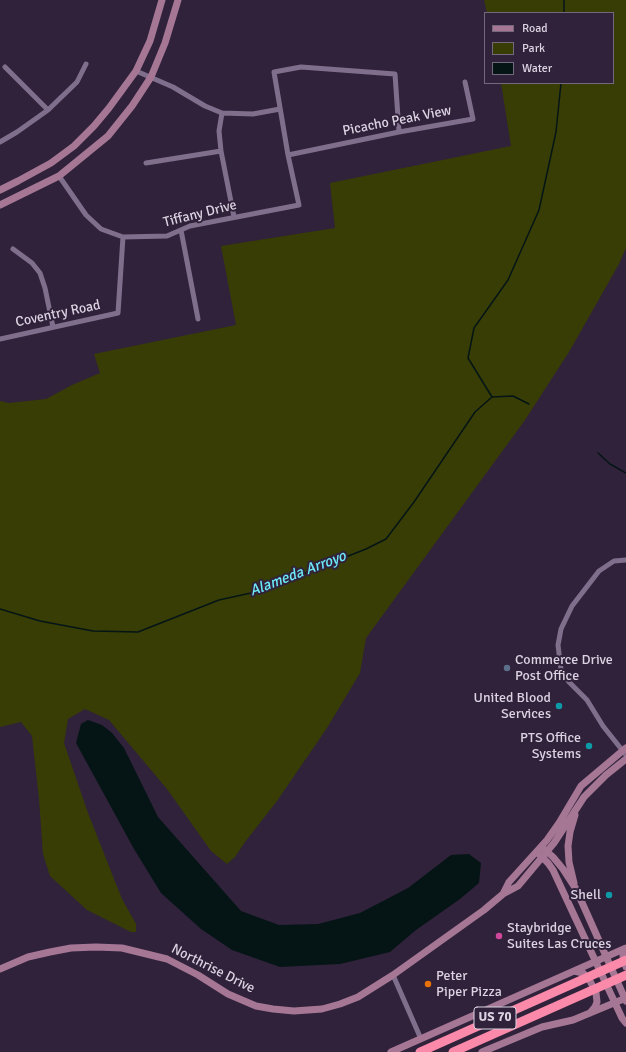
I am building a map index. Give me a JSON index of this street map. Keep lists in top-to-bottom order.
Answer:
{
  "streets": {
    "highway": ["US 70"],
    "main road": ["Northrise Drive"],
    "street": ["Picacho Peak View", "Tiffany Drive", "Coventry Road"]
  },
  "crossings": [
    ["Picacho Peak View", "Tiffany Drive"],
    ["Tiffany Drive", "Coventry Road"]
  ],
  "water": ["Alameda Arroyo"],
  "places": [
    "Commerce Drive Post Office",
    "United Blood Services",
    "PTS Office Systems",
    "Shell",
    "Staybridge Suites Las Cruces",
    "Peter Piper Pizza"
  ],
  "legend": ["Road", "Park", "Water"]
}
